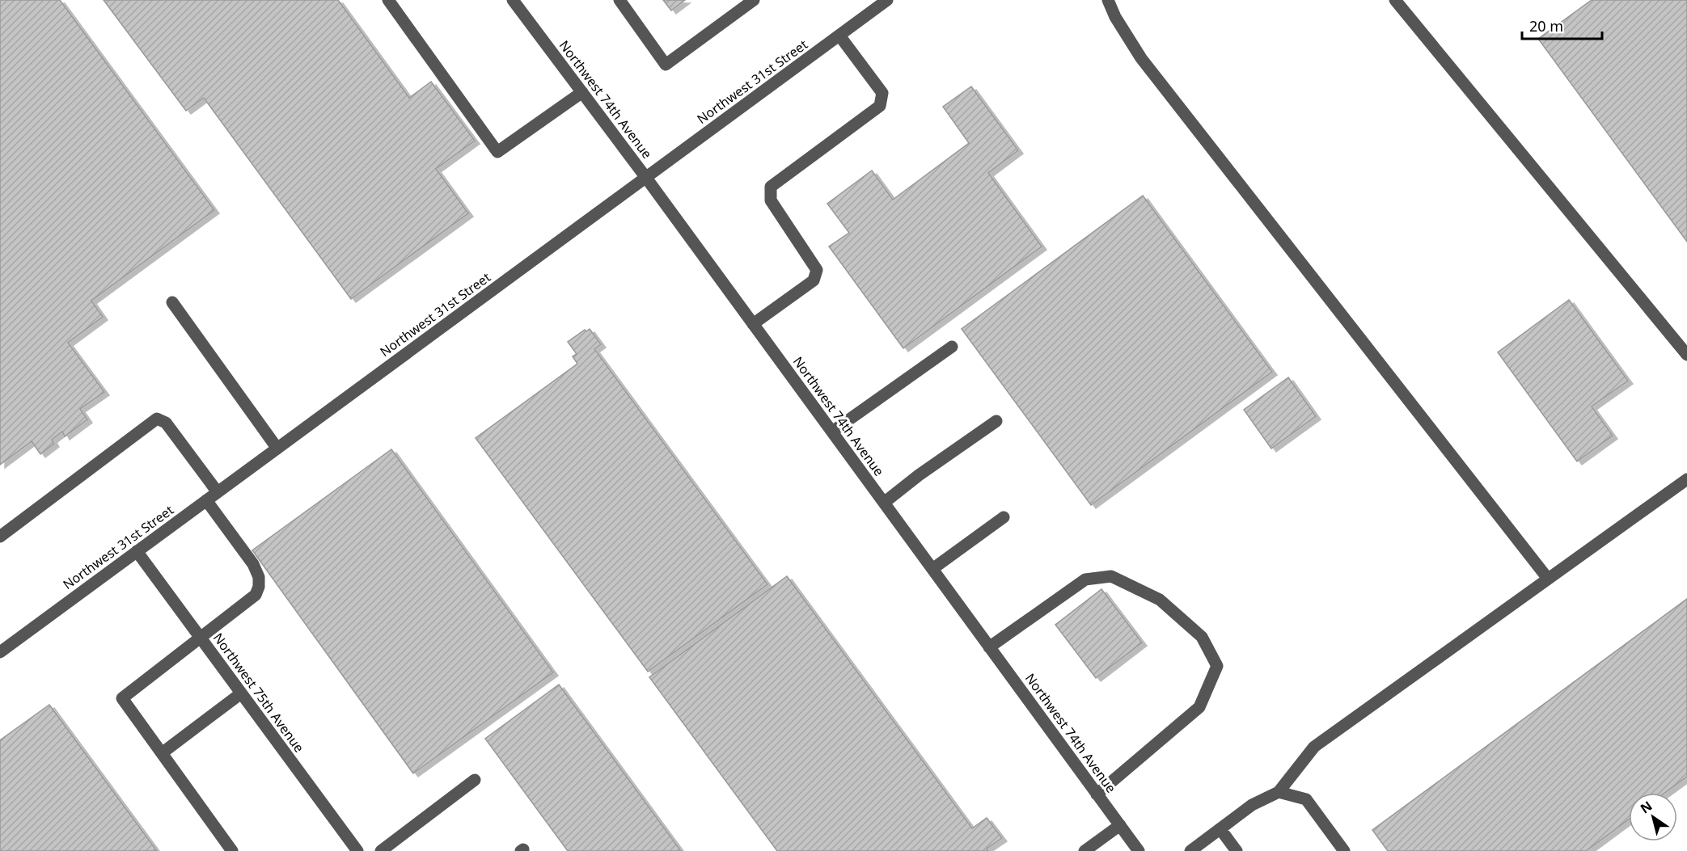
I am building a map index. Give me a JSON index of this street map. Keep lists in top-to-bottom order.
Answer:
{
  "streets": {
    "street": ["Northwest 31st Street", "Northwest 74th Avenue", "Northwest 75th Avenue"]
  },
  "crossings": [
    ["Northwest 31st Street", "Northwest 74th Avenue"],
    ["Northwest 31st Street", "Northwest 75th Avenue"]
  ],
  "scale_bar": "20 m",
  "north": "top left"
}
